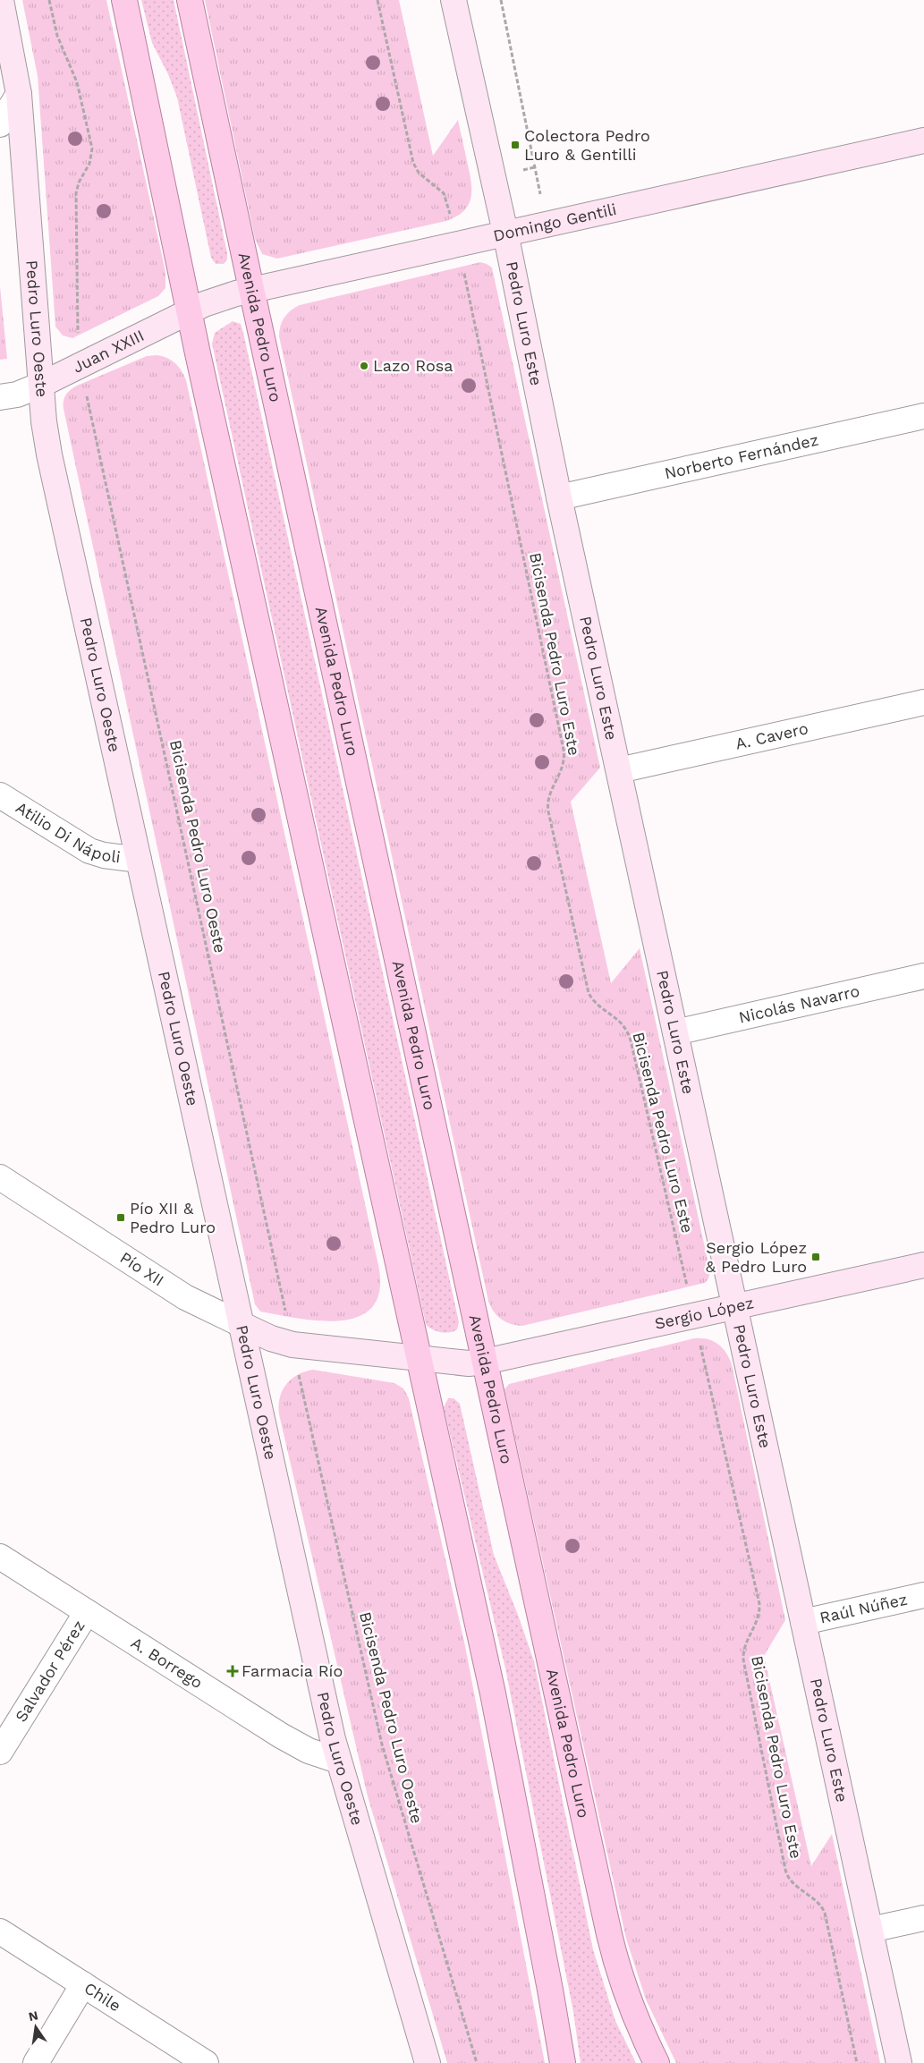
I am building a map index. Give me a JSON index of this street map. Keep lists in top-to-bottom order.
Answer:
{
  "streets": {
    "main road": ["Avenida Pedro Luro"],
    "street": [
      "Domingo Gentili",
      "Pedro Luro Este",
      "Pedro Luro Oeste",
      "Juan XXIII",
      "Norberto Fernández",
      "A. Cavero",
      "Atilio Di Nápoli",
      "Nicolás Navarro",
      "Pío XII",
      "Sergio López",
      "Raúl Núñez",
      "A. Borrego",
      "Salvador Pérez",
      "Chile"
    ],
    "path": ["Bicisenda Pedro Luro Este", "Bicisenda Pedro Luro Oeste"]
  },
  "crossings": [
    ["Domingo Gentili", "Pedro Luro Este"],
    ["Domingo Gentili", "Avenida Pedro Luro"],
    ["Domingo Gentili", "Juan XXIII"],
    ["Pedro Luro Este", "Norberto Fernández"],
    ["Pedro Luro Este", "A. Cavero"],
    ["Pedro Luro Este", "Nicolás Navarro"],
    ["Pedro Luro Este", "Sergio López"],
    ["Pedro Luro Este", "Raúl Núñez"],
    ["Avenida Pedro Luro", "Pío XII"],
    ["Avenida Pedro Luro", "Sergio López"],
    ["Pedro Luro Oeste", "Juan XXIII"],
    ["Pedro Luro Oeste", "Atilio Di Nápoli"],
    ["Pedro Luro Oeste", "Pío XII"],
    ["Pedro Luro Oeste", "A. Borrego"],
    ["Pío XII", "Sergio López"],
    ["A. Borrego", "Salvador Pérez"]
  ],
  "places": {
    "transit": ["Colectora Pedro Luro & Gentilli", "Pío XII & Pedro Luro", "Sergio López & Pedro Luro"],
    "other": ["Lazo Rosa"],
    "health": ["Farmacia Río"]
  },
  "north": "top"
}
